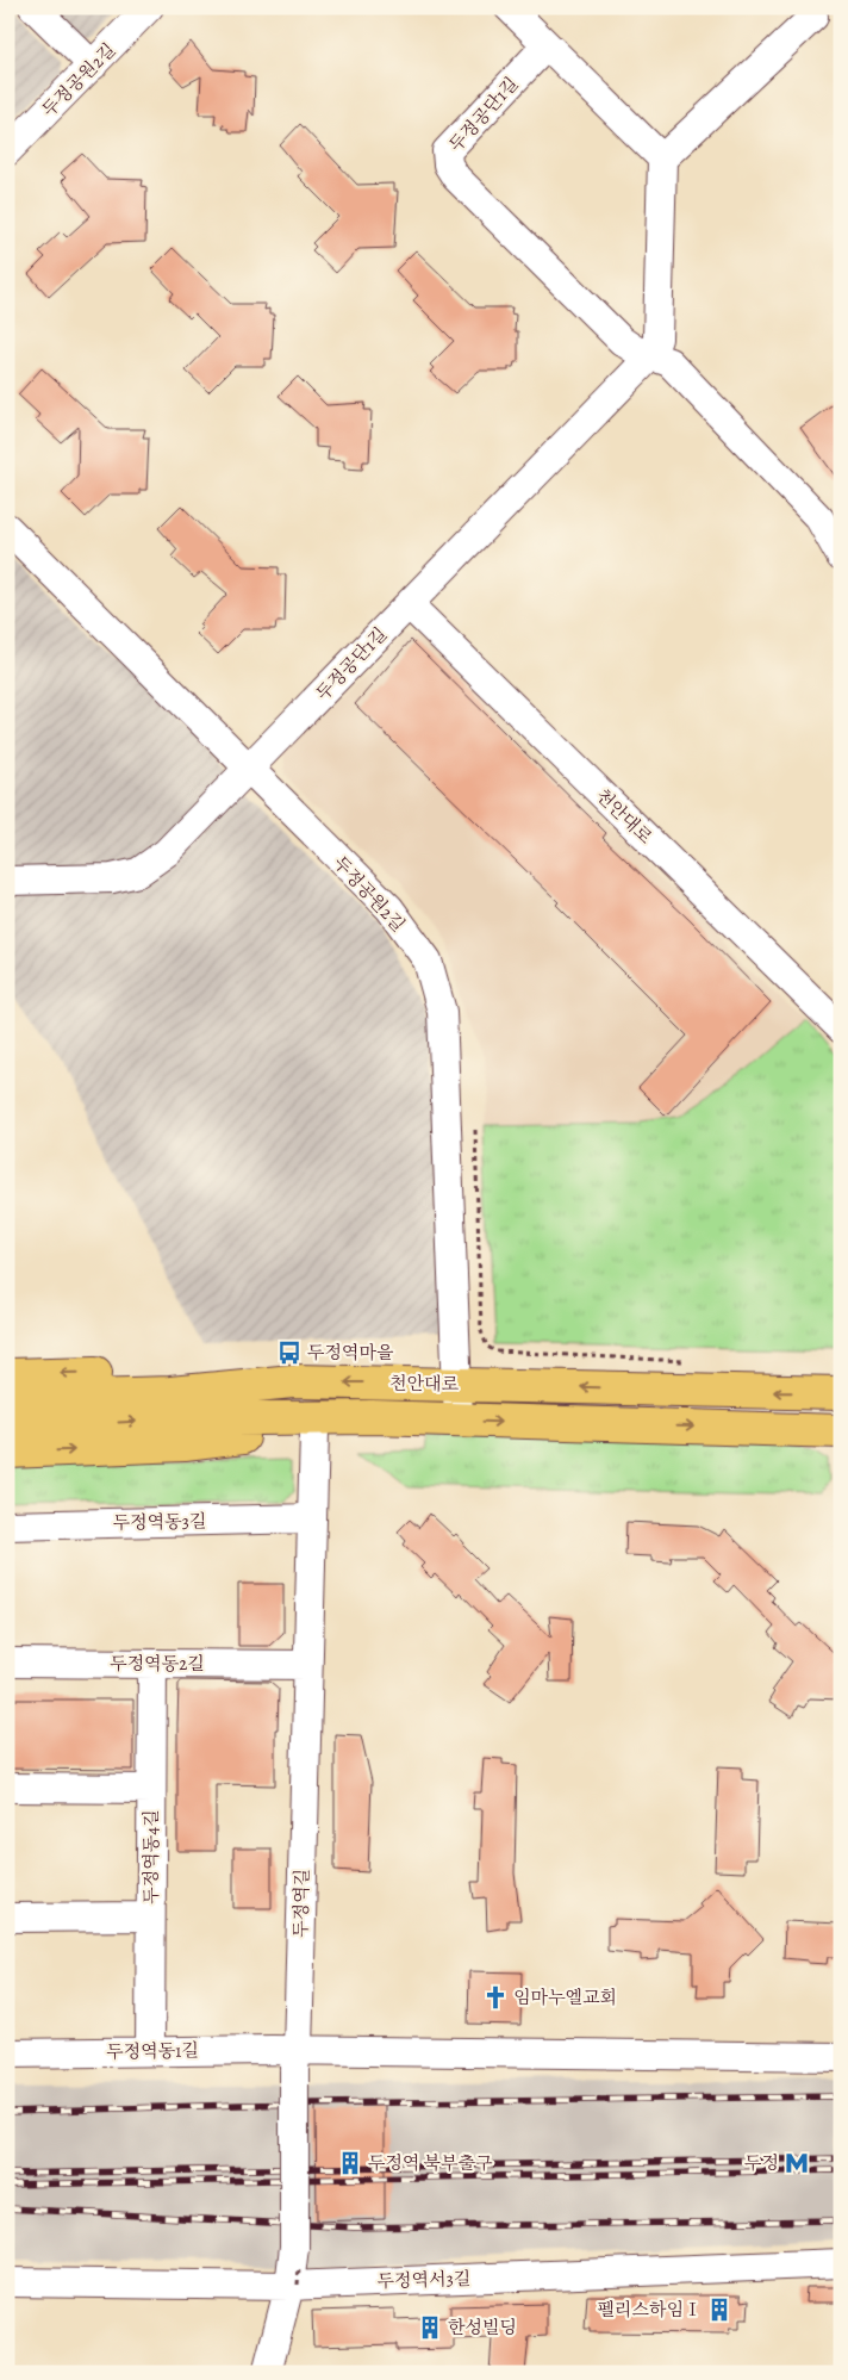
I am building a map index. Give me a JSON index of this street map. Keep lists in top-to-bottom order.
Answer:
{
  "streets": {
    "main road": ["천안대로"],
    "street": [
      "두정공원2길",
      "두정공단1길",
      "두정역동3길",
      "두정역동2길",
      "두정역동4길",
      "두정역길",
      "두정역동1길",
      "두정역서3길"
    ]
  },
  "crossings": [
    ["두정공원2길", "두정공단1길"],
    ["두정공원2길", "천안대로"],
    ["두정공단1길", "천안대로"],
    ["두정역동3길", "두정역길"],
    ["두정역동2길", "두정역동4길"],
    ["두정역동2길", "두정역길"],
    ["두정역동4길", "두정역동1길"],
    ["두정역길", "두정역동1길"],
    ["두정역길", "두정역서3길"]
  ],
  "places": {
    "bus stop": ["두정역마을"],
    "church": ["임마누엘교회"],
    "building": ["두정역 북부출구", "펠리스하임Ⅰ", "한성빌딩"],
    "metro station": ["두정"]
  }
}
